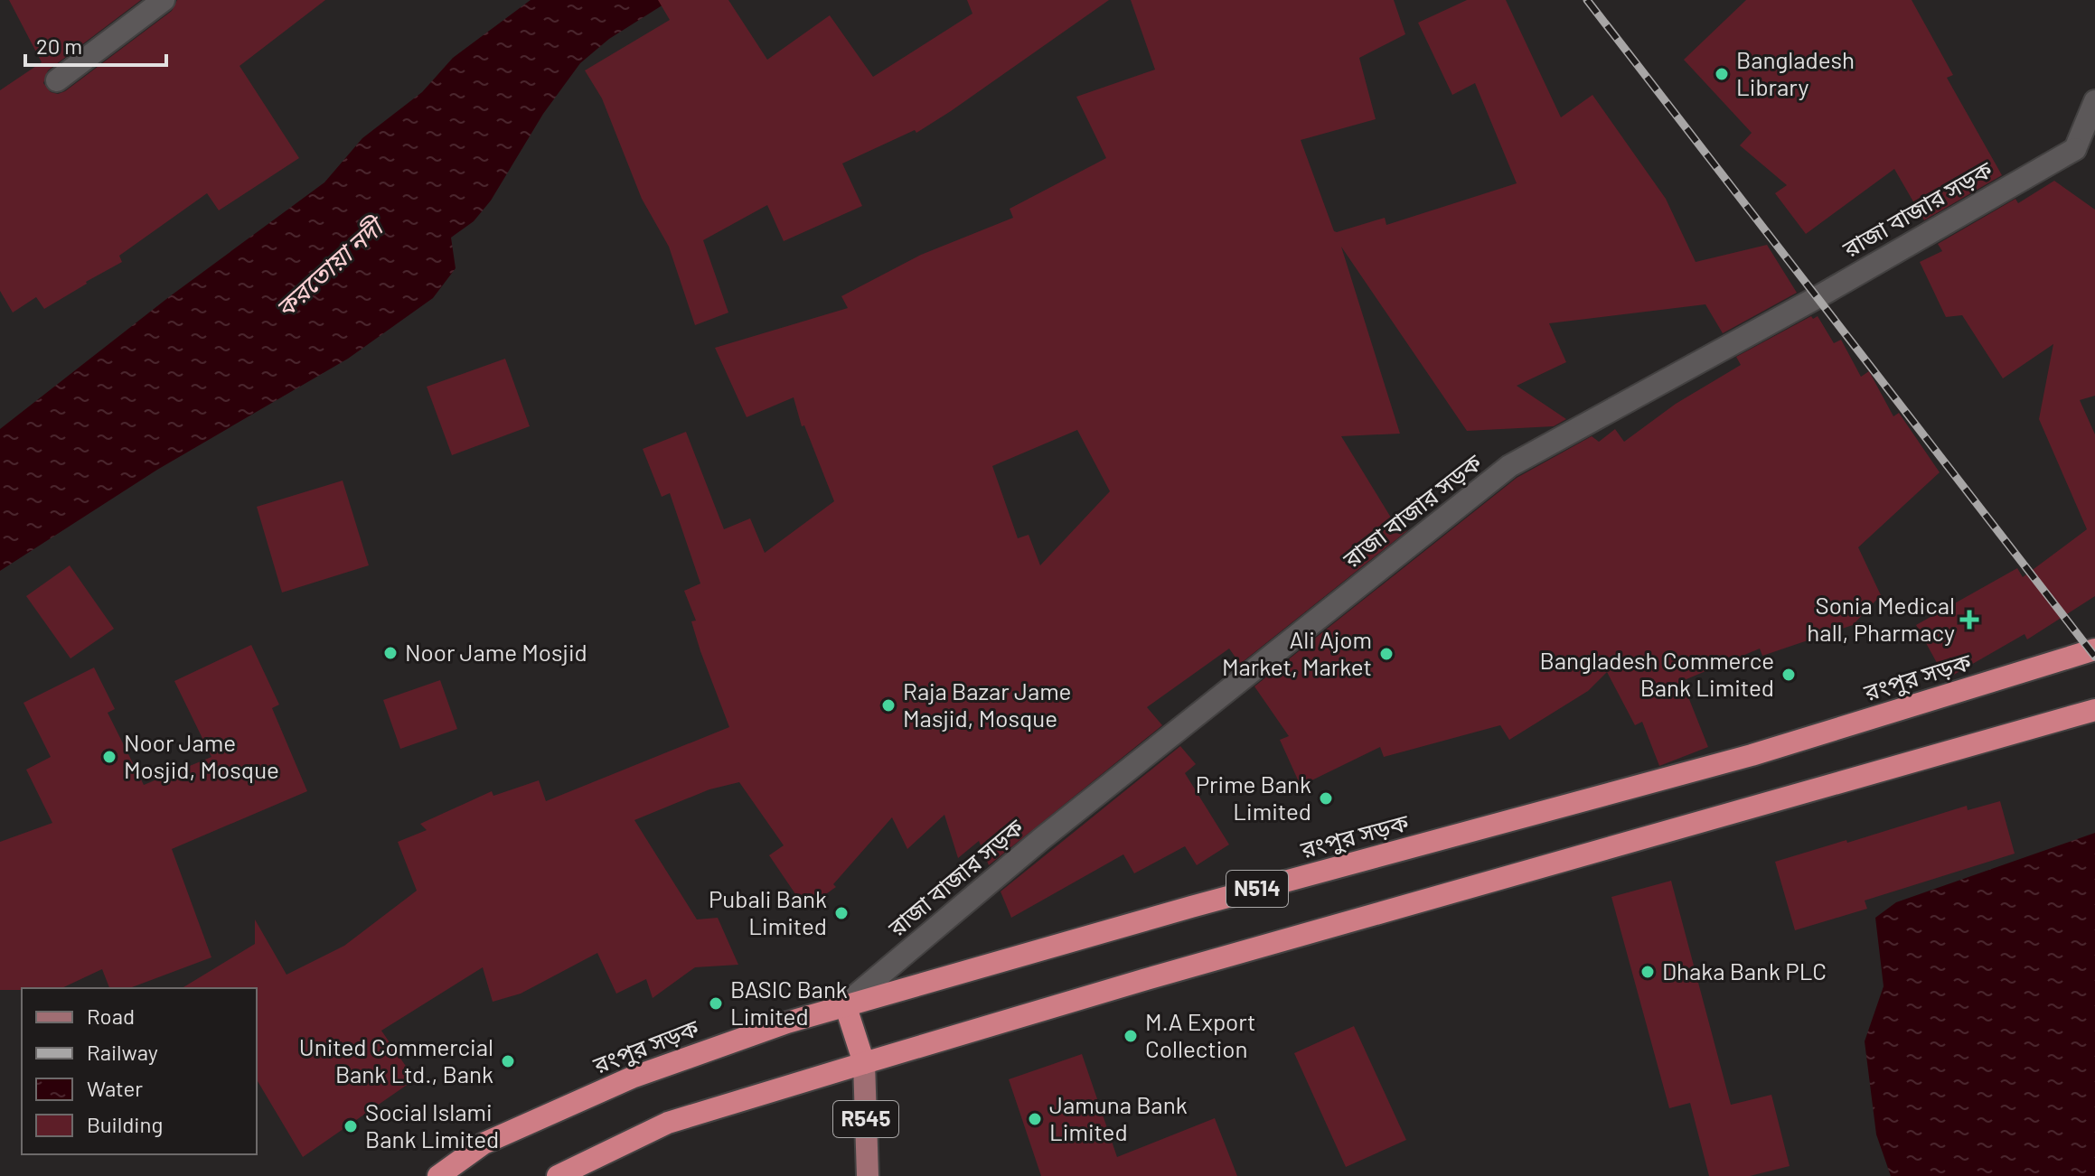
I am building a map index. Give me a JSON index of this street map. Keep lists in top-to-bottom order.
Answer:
{
  "streets": {
    "highway": ["রংপুর সড়ক", "N514"],
    "main road": ["R545"],
    "street": ["রাজা বাজার সড়ক"]
  },
  "crossings": [
    ["রাজা বাজার সড়ক", "রংপুর সড়ক"],
    ["N514", "R545"]
  ],
  "water": ["করতোয়া নদী"],
  "places": {
    "other": [
      "Bangladesh Library",
      "Noor Jame Mosjid",
      "Ali Ajom Market, Market",
      "Bangladesh Commerce Bank Limited",
      "Raja Bazar Jame Masjid, Mosque",
      "Noor Jame Mosjid, Mosque",
      "Prime Bank Limited",
      "Pubali Bank Limited",
      "Dhaka Bank PLC",
      "BASIC Bank Limited",
      "M.A Export Collection",
      "United Commercial Bank Ltd., Bank",
      "Jamuna Bank Limited",
      "Social Islami Bank Limited"
    ],
    "health": ["Sonia Medical hall, Pharmacy"]
  },
  "legend": [
    "Road",
    "Railway",
    "Water",
    "Building"
  ],
  "scale_bar": "20 m"
}
